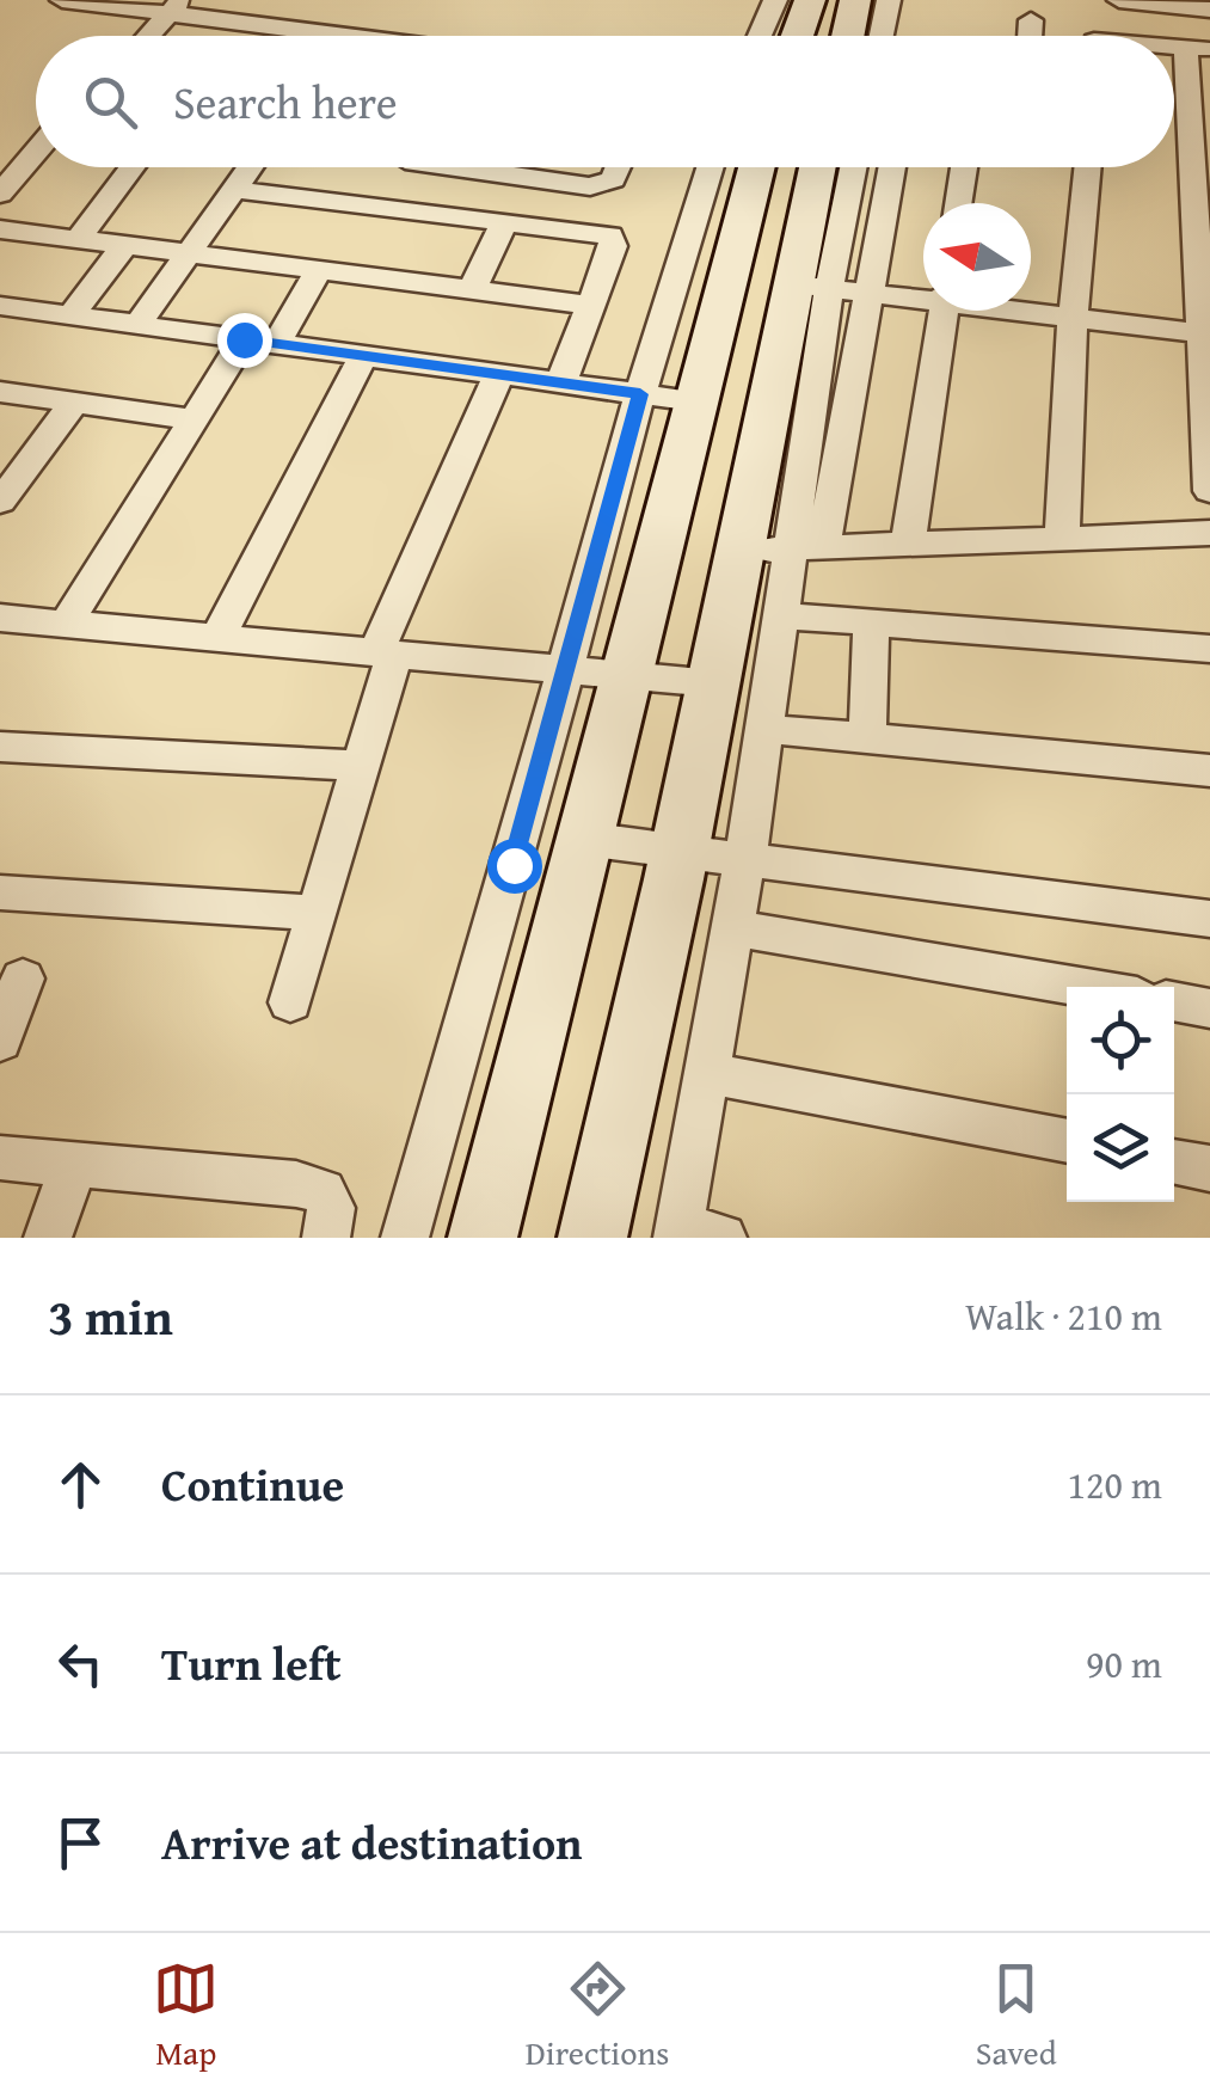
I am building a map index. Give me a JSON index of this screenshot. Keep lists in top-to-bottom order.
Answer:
{
  "north": "left",
  "page": {
    "search": "Search here",
    "heading": ["3 min", "Walk · 210 m"],
    "list": [
      ["Continue", "120 m"],
      ["Turn left", "90 m"],
      "Arrive at destination"
    ],
    "nav": ["Map", "Directions", "Saved"]
  }
}
